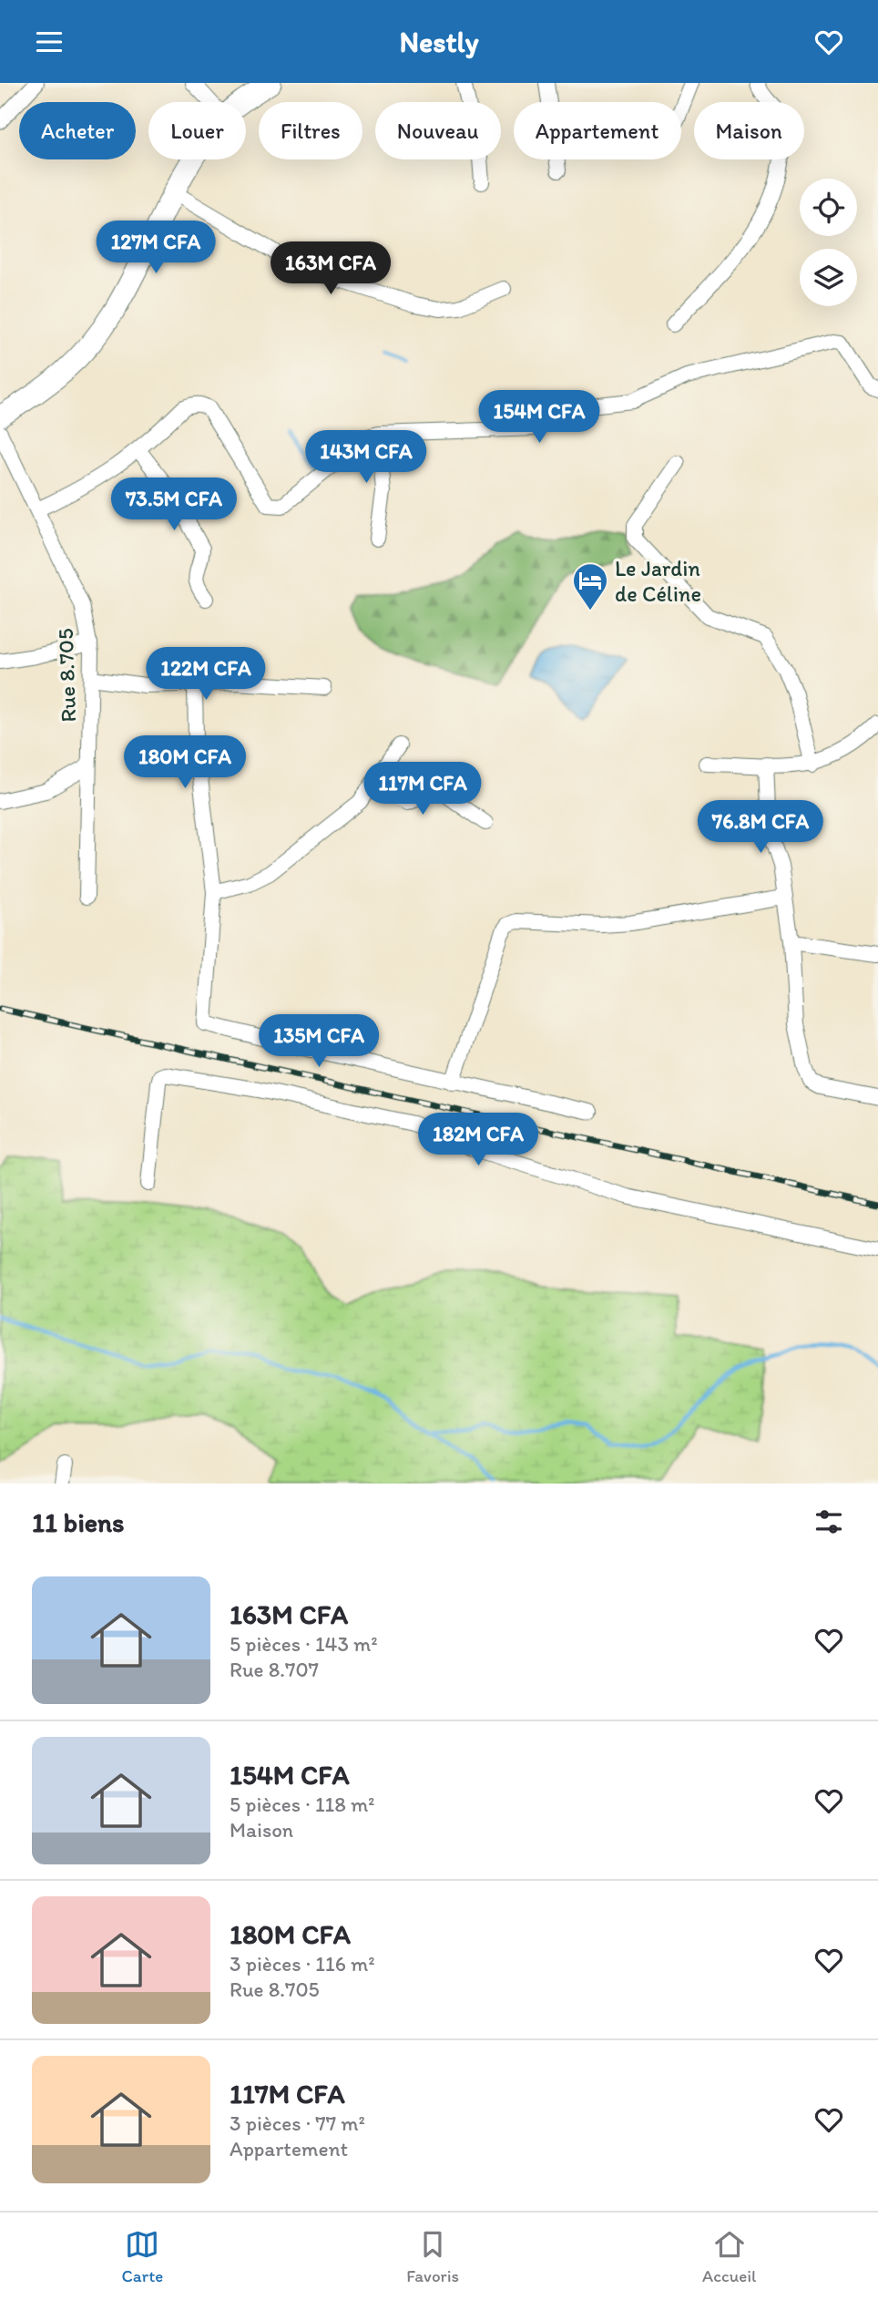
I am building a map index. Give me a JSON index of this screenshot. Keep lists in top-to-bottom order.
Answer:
{
  "streets": {
    "street": ["Rue 8.705"]
  },
  "places": {
    "hotel": ["Le Jardin de Céline"]
  },
  "page": {
    "header": "Nestly",
    "chip": [
      "Acheter",
      "Louer",
      "Filtres",
      "Nouveau",
      "Appartement",
      "Maison"
    ],
    "price": [
      "127M CFA",
      "163M CFA",
      "154M CFA",
      "143M CFA",
      "73.5M CFA",
      "122M CFA",
      "180M CFA",
      "117M CFA",
      "76.8M CFA",
      "135M CFA",
      "182M CFA"
    ],
    "heading": "11 biens",
    "list": [
      {
        "name": "163M CFA",
        "note": "5 pièces · 143 m² · Rue 8.707"
      },
      {
        "name": "154M CFA",
        "note": "5 pièces · 118 m² · Maison"
      },
      {
        "name": "180M CFA",
        "note": "3 pièces · 116 m² · Rue 8.705"
      },
      {
        "name": "117M CFA",
        "note": "3 pièces · 77 m² · Appartement"
      }
    ],
    "tabs": ["Carte", "Favoris", "Accueil"]
  }
}
